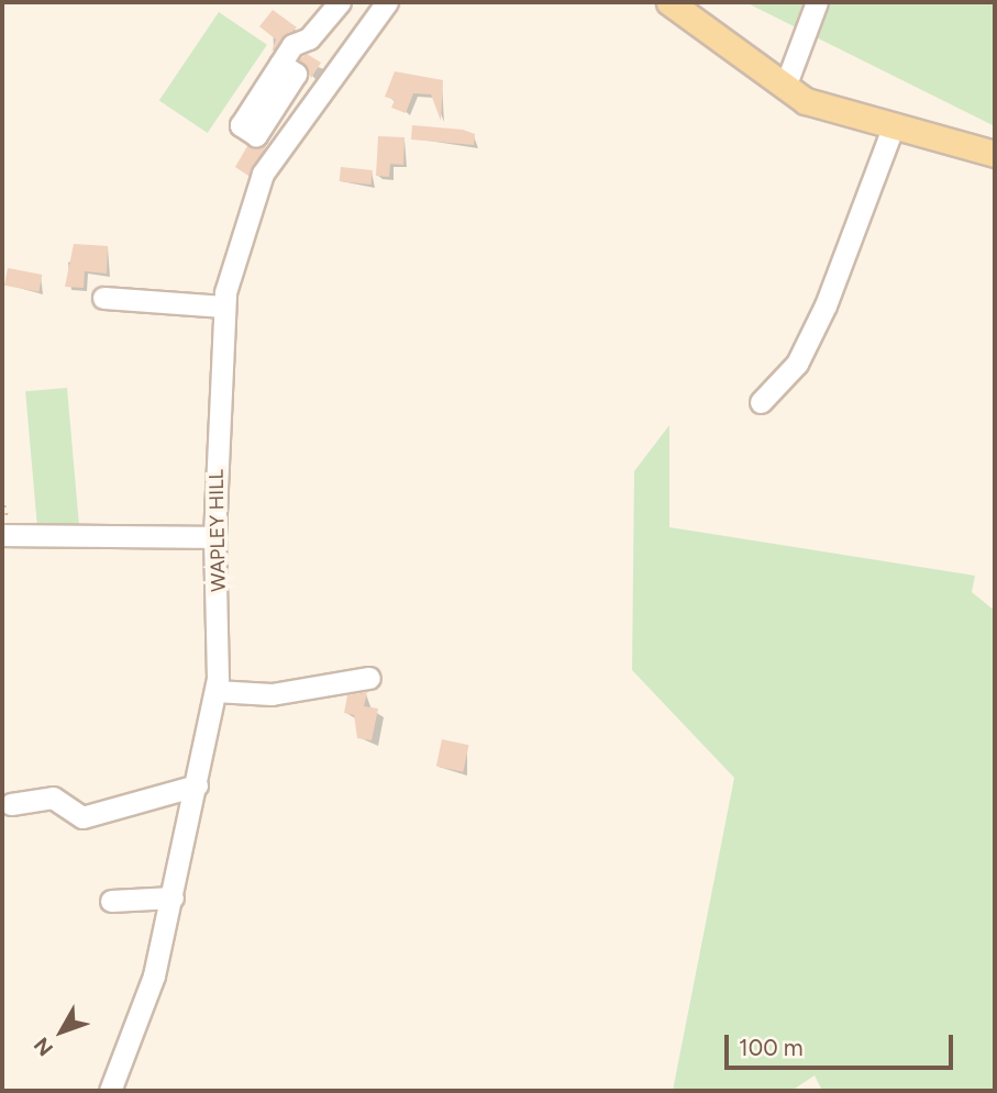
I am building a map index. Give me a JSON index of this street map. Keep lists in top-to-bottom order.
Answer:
{
  "streets": {
    "street": ["WAPLEY HILL"]
  },
  "scale_bar": "100 m",
  "north": "bottom left"
}
